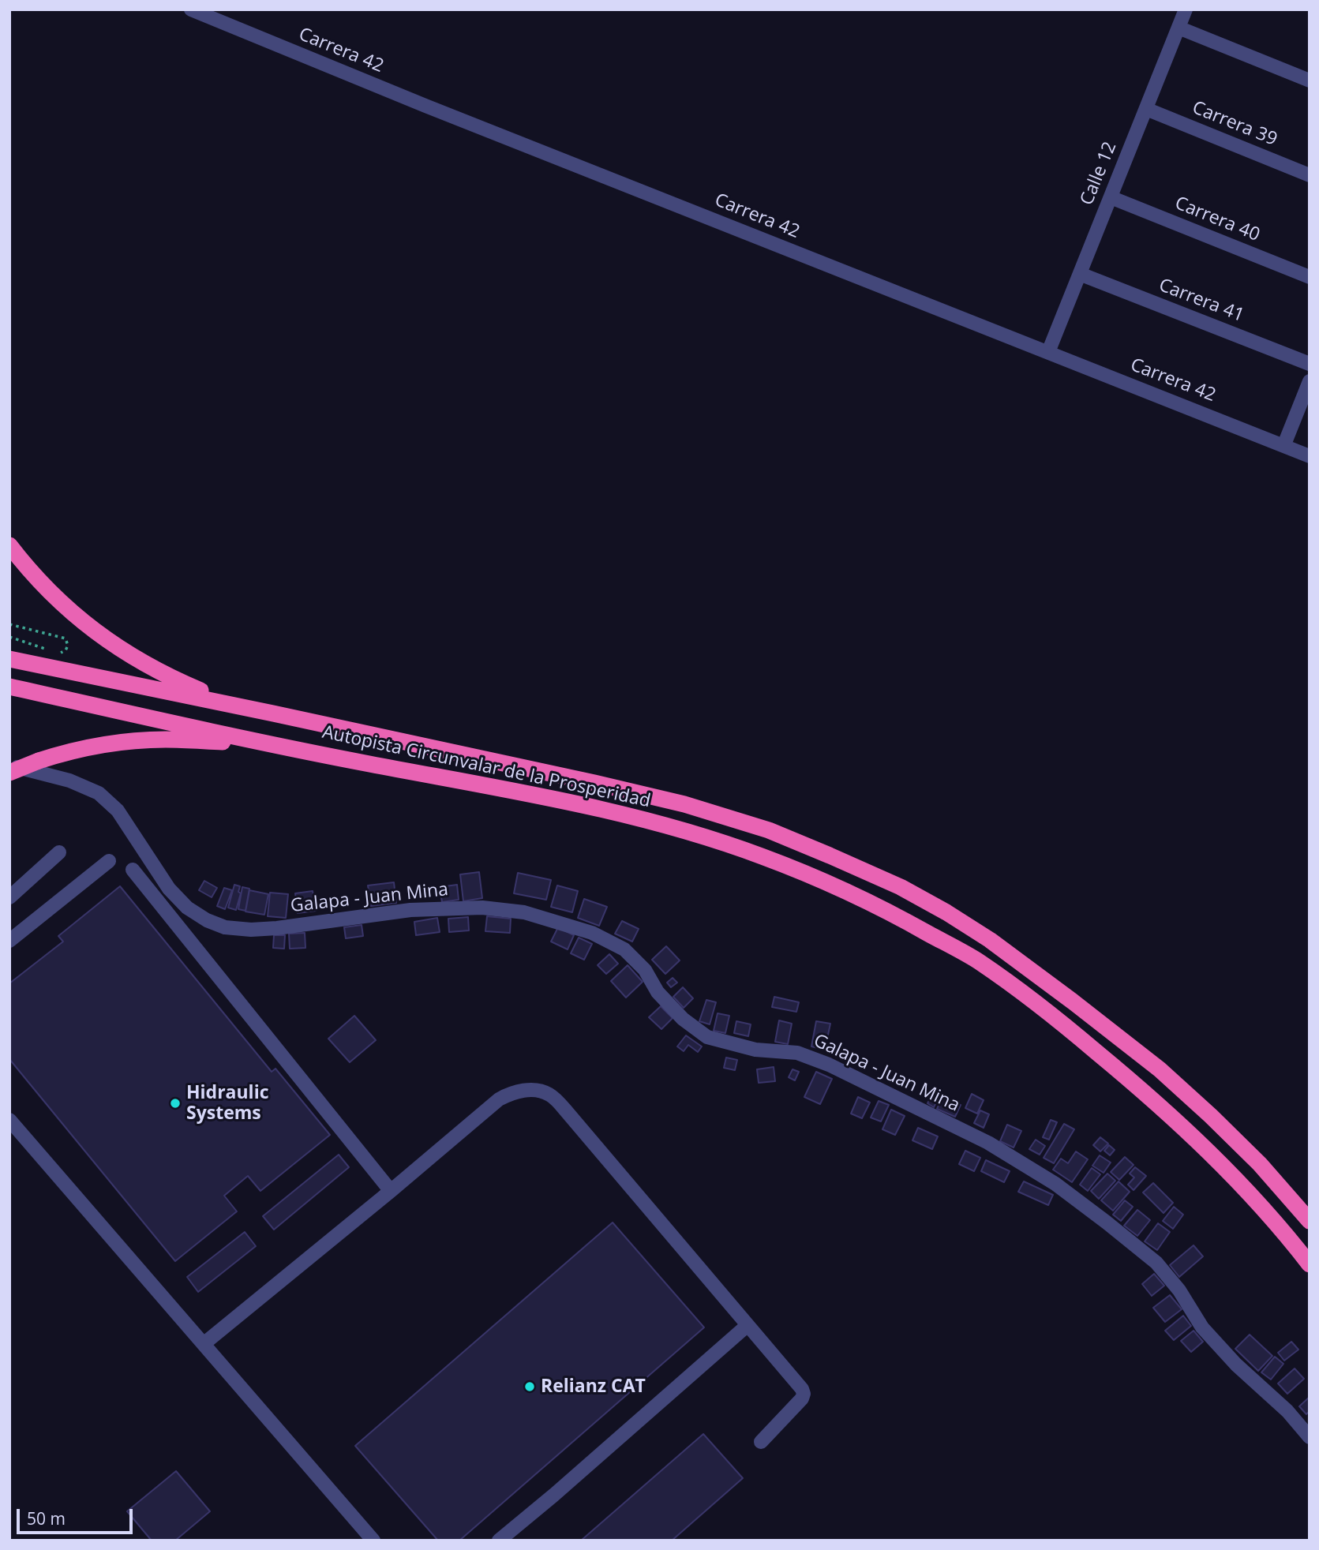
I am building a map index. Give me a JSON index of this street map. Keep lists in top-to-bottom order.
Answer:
{
  "streets": {
    "highway": ["Autopista Circunvalar de la Prosperidad"],
    "street": [
      "Carrera 42",
      "Carrera 39",
      "Calle 12",
      "Carrera 40",
      "Carrera 41",
      "Galapa - Juan Mina"
    ]
  },
  "crossings": [
    ["Carrera 42", "Calle 12"],
    ["Carrera 39", "Calle 12"],
    ["Calle 12", "Carrera 40"],
    ["Calle 12", "Carrera 41"]
  ],
  "places": ["Hidraulic Systems", "Relianz CAT"],
  "scale_bar": "50 m"
}
